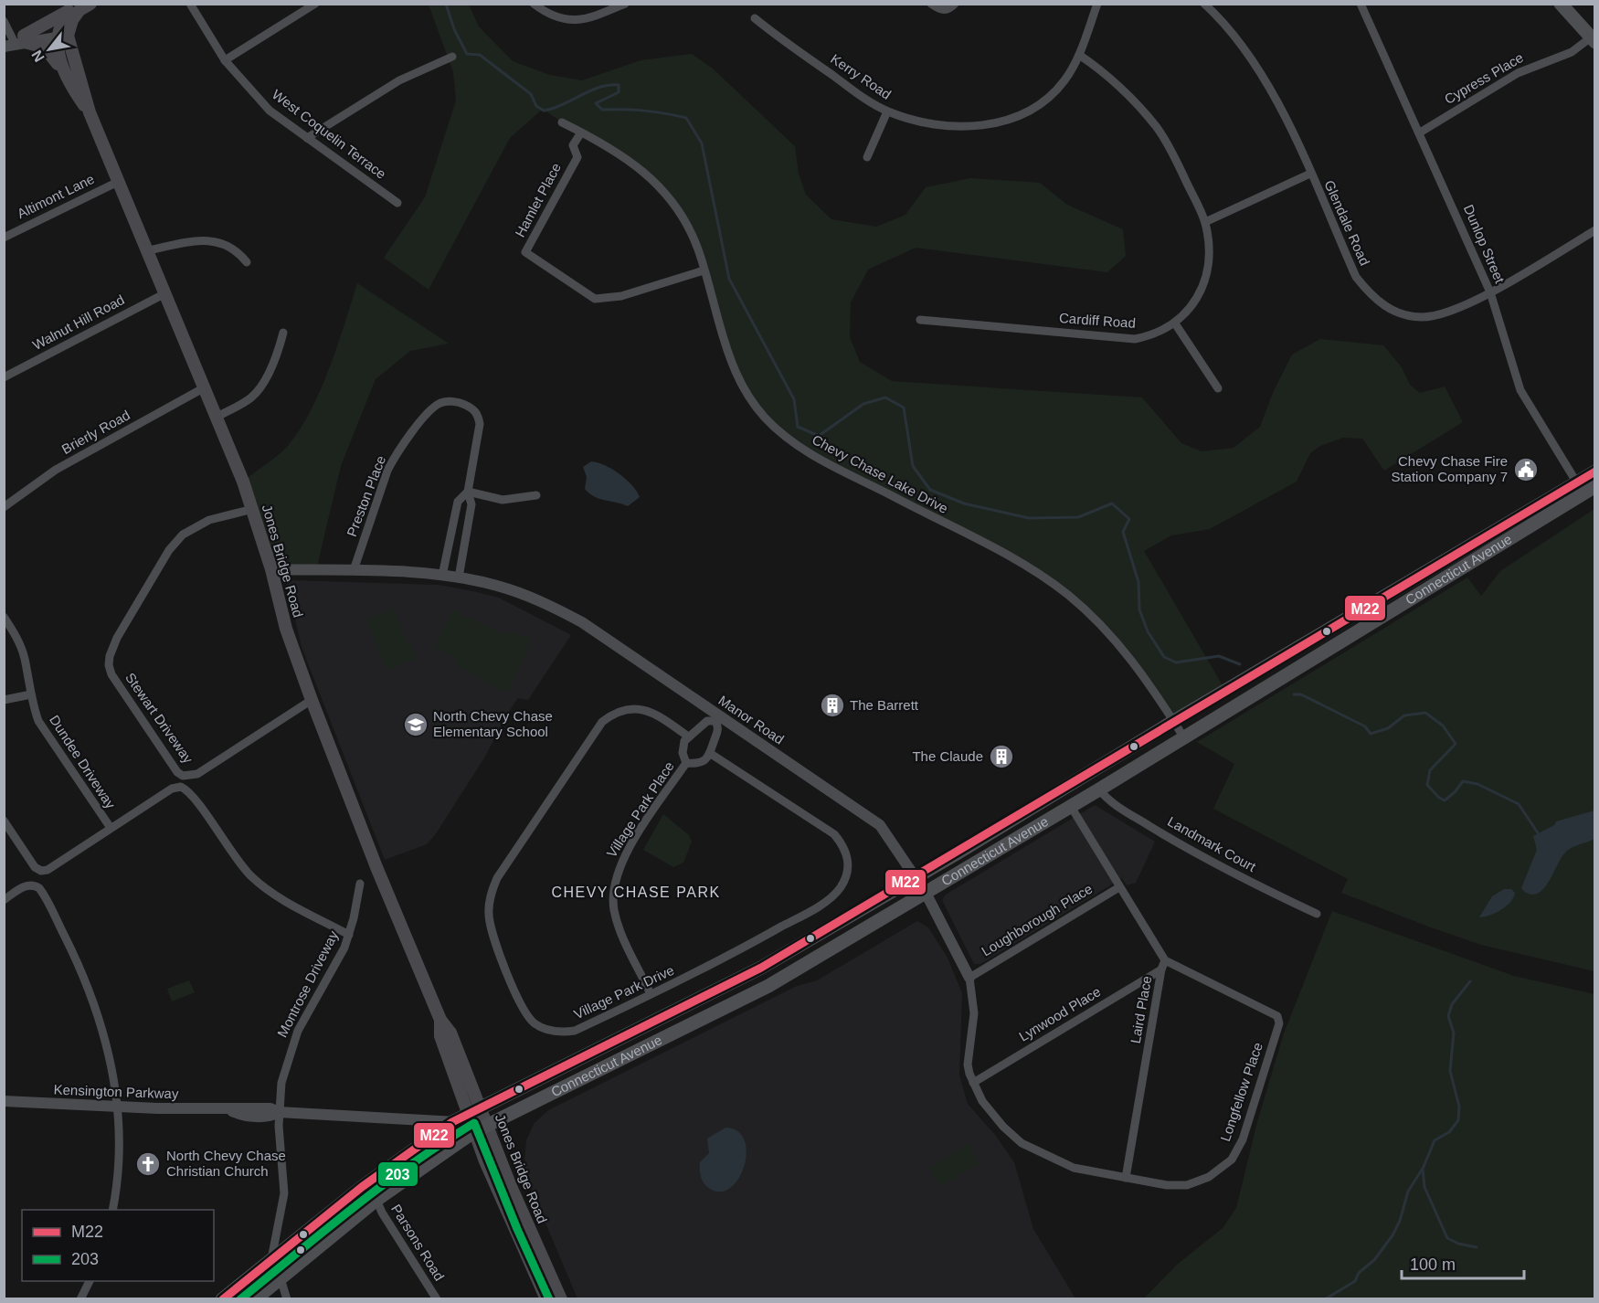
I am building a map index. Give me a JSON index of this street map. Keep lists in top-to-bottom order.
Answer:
{
  "streets": {
    "main road": ["Jones Bridge Road", "Connecticut Avenue"],
    "street": [
      "Kerry Road",
      "Cypress Place",
      "West Coquelin Terrace",
      "Altimont Lane",
      "Hamlet Place",
      "Glendale Road",
      "Dunlop Street",
      "Cardiff Road",
      "Walnut Hill Road",
      "Brierly Road",
      "Chevy Chase Lake Drive",
      "Preston Place",
      "Stewart Driveway",
      "Manor Road",
      "Dundee Driveway",
      "Village Park Place",
      "Landmark Court",
      "Loughborough Place",
      "Montrose Driveway",
      "Village Park Drive",
      "Laird Place",
      "Lynwood Place",
      "Kensington Parkway",
      "Longfellow Place",
      "Parsons Road"
    ]
  },
  "crossings": [
    ["Kerry Road", "Cardiff Road"],
    ["Cypress Place", "Dunlop Street"],
    ["Altimont Lane", "Jones Bridge Road"],
    ["Hamlet Place", "Chevy Chase Lake Drive"],
    ["Glendale Road", "Dunlop Street"],
    ["Dunlop Street", "Connecticut Avenue"],
    ["Walnut Hill Road", "Jones Bridge Road"],
    ["Brierly Road", "Jones Bridge Road"],
    ["Chevy Chase Lake Drive", "Connecticut Avenue"],
    ["Preston Place", "Manor Road"],
    ["Jones Bridge Road", "Connecticut Avenue"],
    ["Jones Bridge Road", "Stewart Driveway"],
    ["Jones Bridge Road", "Manor Road"],
    ["Connecticut Avenue", "Manor Road"],
    ["Connecticut Avenue", "Landmark Court"],
    ["Connecticut Avenue", "Montrose Driveway"],
    ["Connecticut Avenue", "Laird Place"],
    ["Connecticut Avenue", "Kensington Parkway"],
    ["Connecticut Avenue", "Parsons Road"],
    ["Stewart Driveway", "Dundee Driveway"],
    ["Stewart Driveway", "Montrose Driveway"],
    ["Manor Road", "Loughborough Place"],
    ["Manor Road", "Lynwood Place"],
    ["Manor Road", "Longfellow Place"],
    ["Village Park Place", "Village Park Drive"],
    ["Loughborough Place", "Laird Place"],
    ["Montrose Driveway", "Kensington Parkway"],
    ["Laird Place", "Lynwood Place"],
    ["Laird Place", "Longfellow Place"]
  ],
  "districts": ["CHEVY CHASE PARK"],
  "places": {
    "public building": ["Chevy Chase Fire Station Company 7"],
    "building": ["The Barrett", "The Claude"],
    "school or university": ["North Chevy Chase Elementary School"],
    "church": ["North Chevy Chase Christian Church"]
  },
  "lines": ["transit line M22", "transit line 203"],
  "legend": ["M22", "203"],
  "scale_bar": "100 m",
  "north": "bottom left"
}
